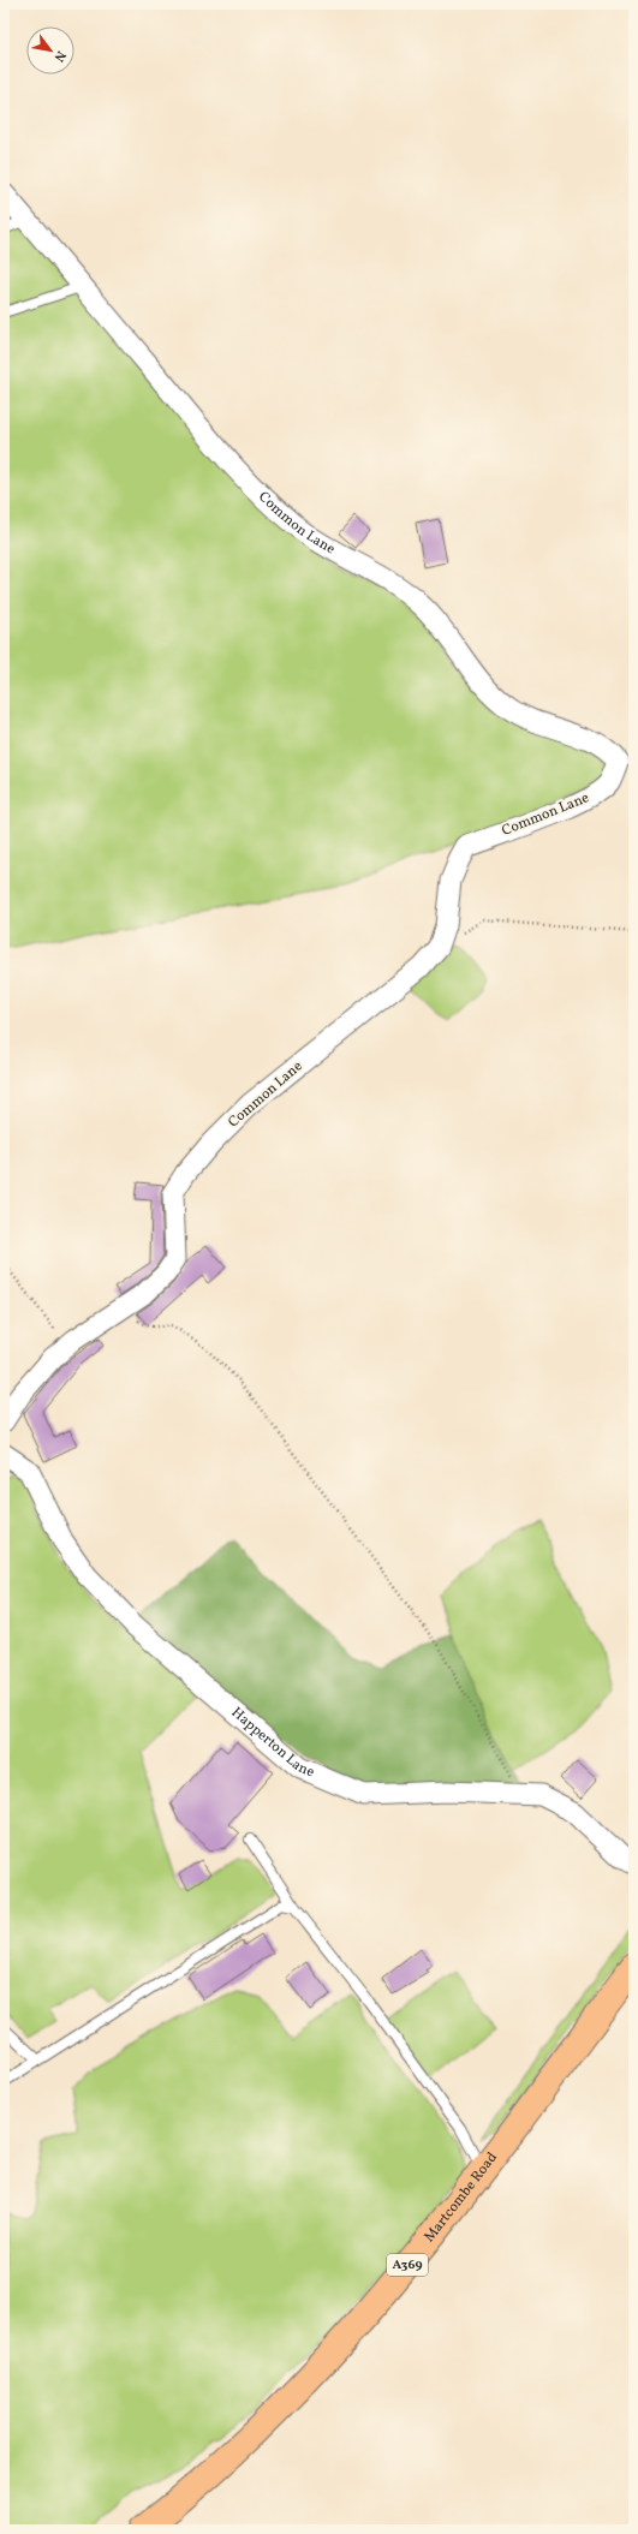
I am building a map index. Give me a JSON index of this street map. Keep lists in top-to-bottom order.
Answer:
{
  "streets": {
    "main road": ["Martcombe Road", "A369"],
    "street": ["Common Lane", "Happerton Lane"]
  },
  "north": "bottom right"
}
